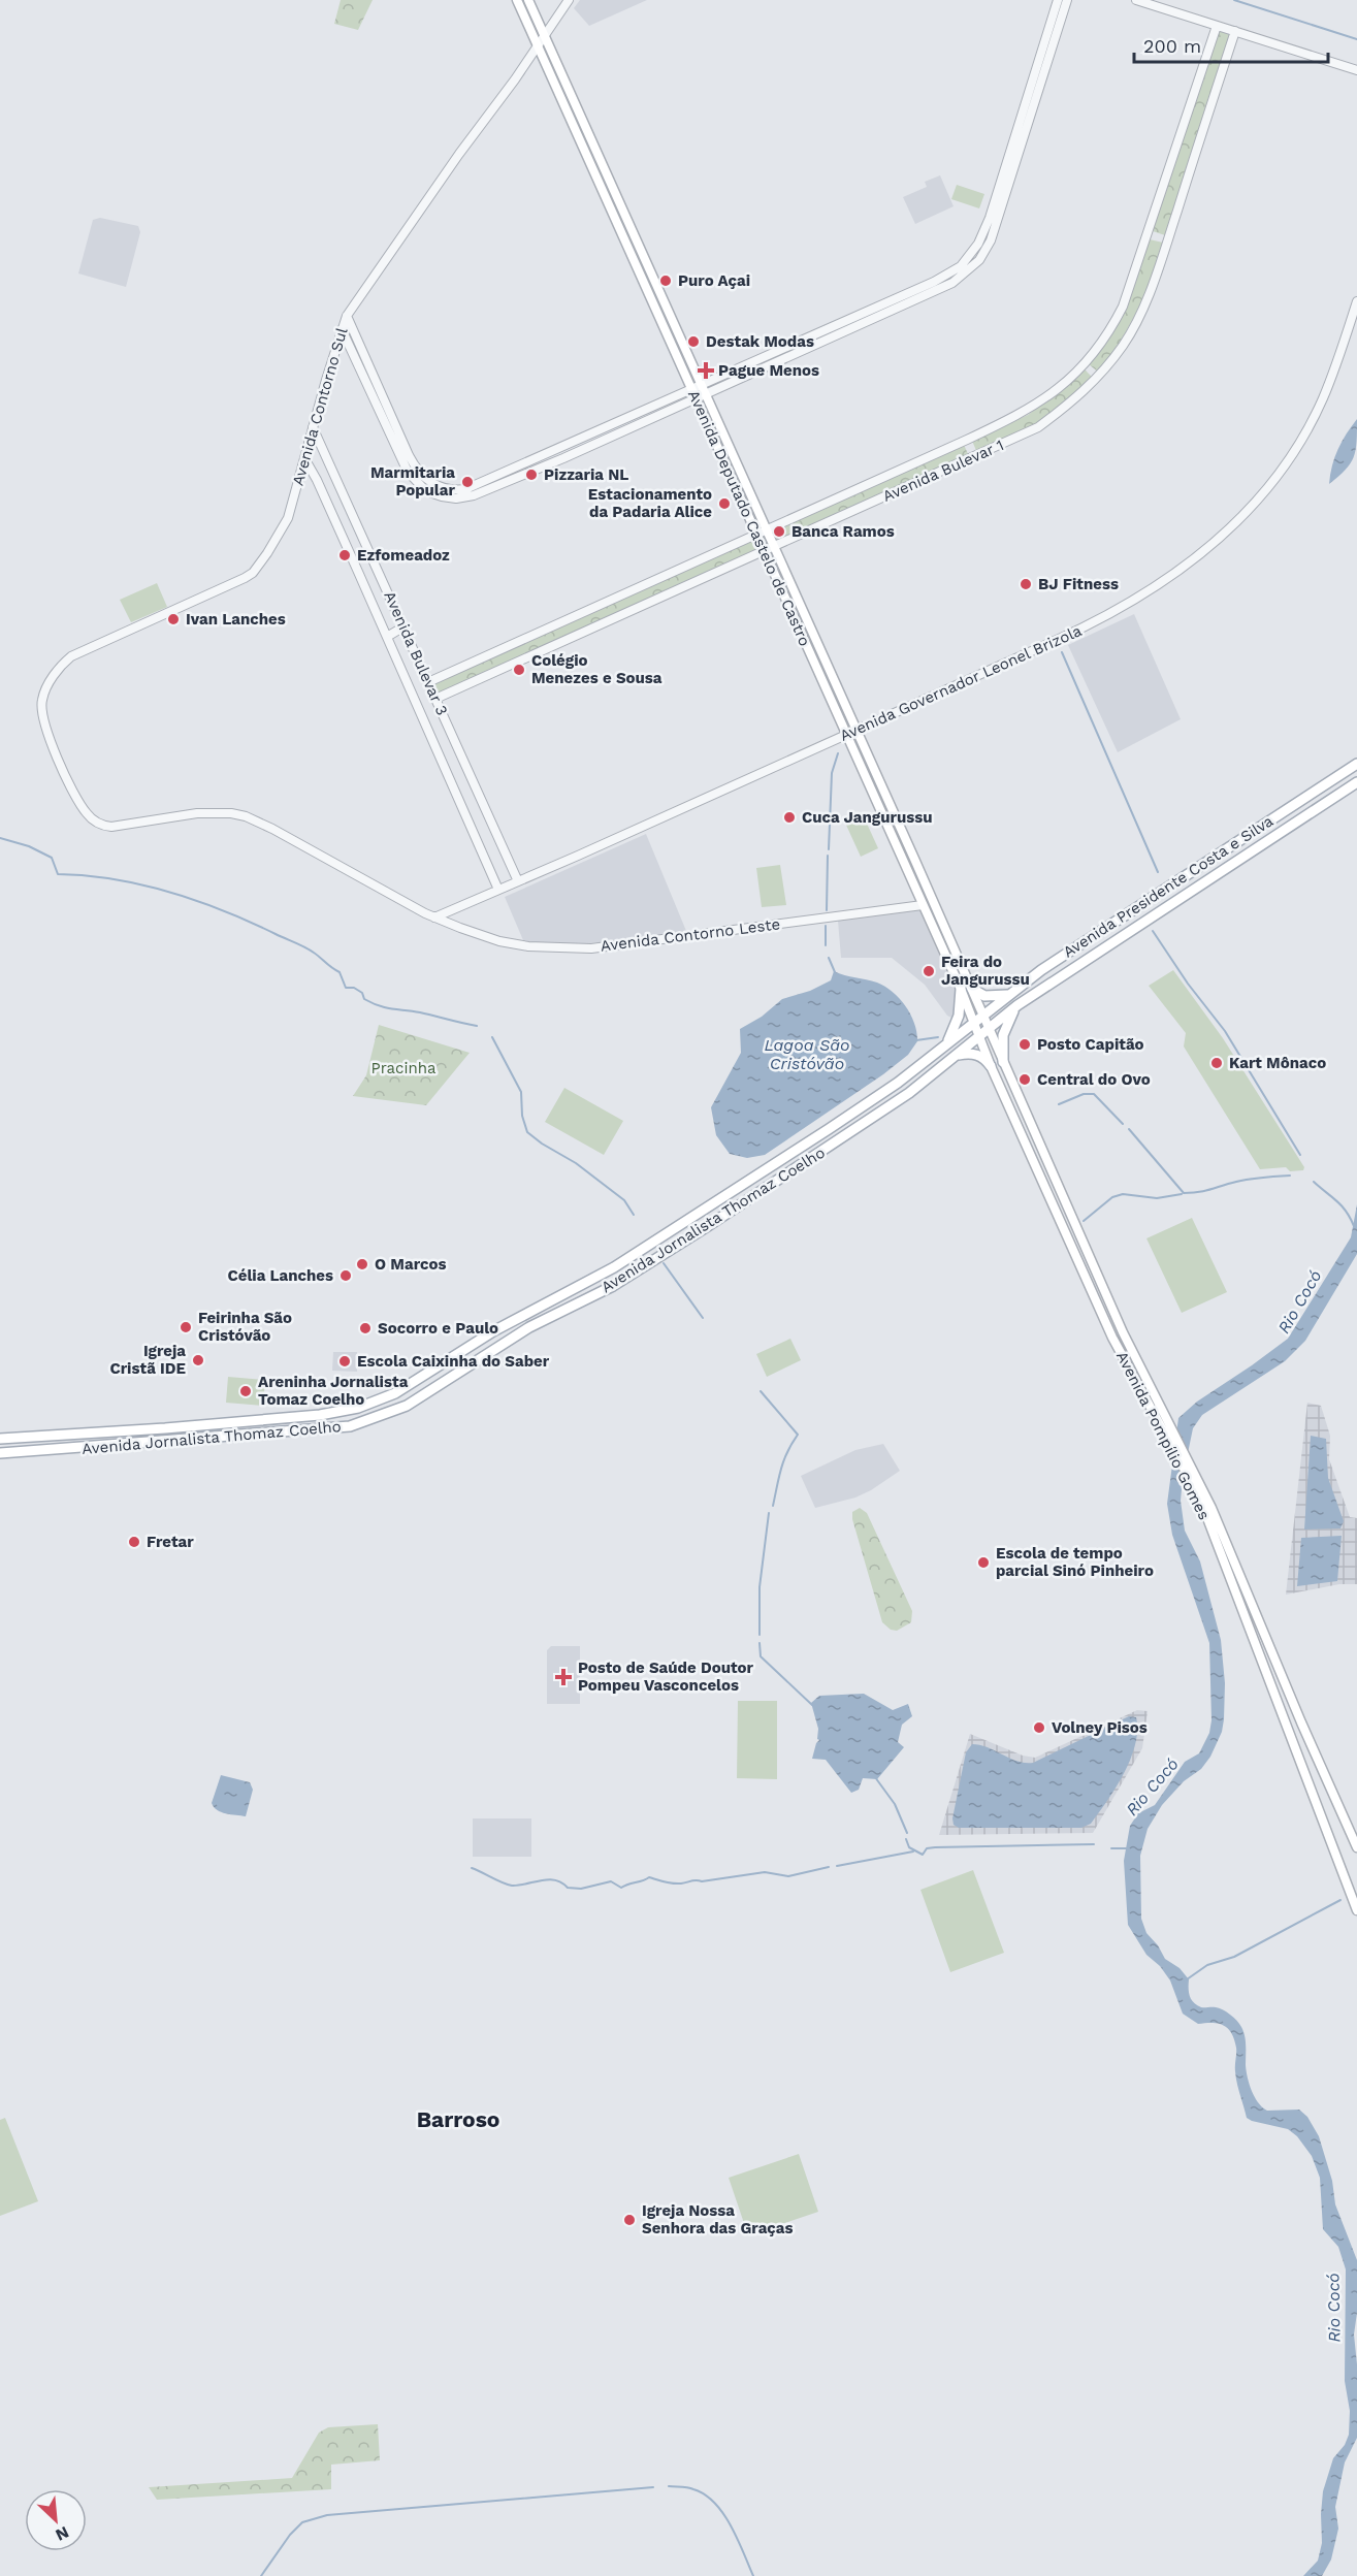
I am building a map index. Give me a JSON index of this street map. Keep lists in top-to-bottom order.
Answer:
{
  "streets": {
    "main road": [
      "Avenida Deputado Castelo de Castro",
      "Avenida Presidente Costa e Silva",
      "Avenida Jornalista Thomaz Coelho",
      "Avenida Pompílio Gomes"
    ],
    "street": [
      "Avenida Contorno Sul",
      "Avenida Bulevar 1",
      "Avenida Bulevar 3",
      "Avenida Governador Leonel Brizola",
      "Avenida Contorno Leste"
    ]
  },
  "crossings": [
    ["Avenida Contorno Sul", "Avenida Deputado Castelo de Castro"],
    ["Avenida Contorno Sul", "Avenida Bulevar 3"],
    ["Avenida Contorno Sul", "Avenida Contorno Leste"],
    ["Avenida Bulevar 1", "Avenida Deputado Castelo de Castro"],
    ["Avenida Bulevar 1", "Avenida Bulevar 3"],
    ["Avenida Deputado Castelo de Castro", "Avenida Governador Leonel Brizola"],
    ["Avenida Deputado Castelo de Castro", "Avenida Presidente Costa e Silva"],
    ["Avenida Deputado Castelo de Castro", "Avenida Contorno Leste"],
    ["Avenida Deputado Castelo de Castro", "Avenida Jornalista Thomaz Coelho"],
    ["Avenida Deputado Castelo de Castro", "Avenida Pompílio Gomes"],
    ["Avenida Bulevar 3", "Avenida Governador Leonel Brizola"],
    ["Avenida Governador Leonel Brizola", "Avenida Contorno Leste"],
    ["Avenida Presidente Costa e Silva", "Avenida Jornalista Thomaz Coelho"],
    ["Avenida Presidente Costa e Silva", "Avenida Pompílio Gomes"],
    ["Avenida Jornalista Thomaz Coelho", "Avenida Pompílio Gomes"]
  ],
  "districts": ["Barroso"],
  "water": ["Lagoa São Cristóvão", "Rio Cocó"],
  "parks": ["Pracinha"],
  "places": {
    "other": [
      "Puro Açai",
      "Destak Modas",
      "Pizzaria NL",
      "Marmitaria Popular",
      "Estacionamento da Padaria Alice",
      "Banca Ramos",
      "Ezfomeadoz",
      "BJ Fitness",
      "Ivan Lanches",
      "Colégio Menezes e Sousa",
      "Cuca Jangurussu",
      "Feira do Jangurussu",
      "Posto Capitão",
      "Kart Mônaco",
      "Central do Ovo",
      "O Marcos",
      "Célia Lanches",
      "Feirinha São Cristóvão",
      "Socorro e Paulo",
      "Igreja Cristã IDE",
      "Escola Caixinha do Saber",
      "Areninha Jornalista Tomaz Coelho",
      "Fretar",
      "Escola de tempo parcial Sinó Pinheiro",
      "Volney Pisos",
      "Igreja Nossa Senhora das Graças"
    ],
    "health": ["Pague Menos", "Posto de Saúde Doutor Pompeu Vasconcelos"]
  },
  "scale_bar": "200 m",
  "north": "bottom right"
}
